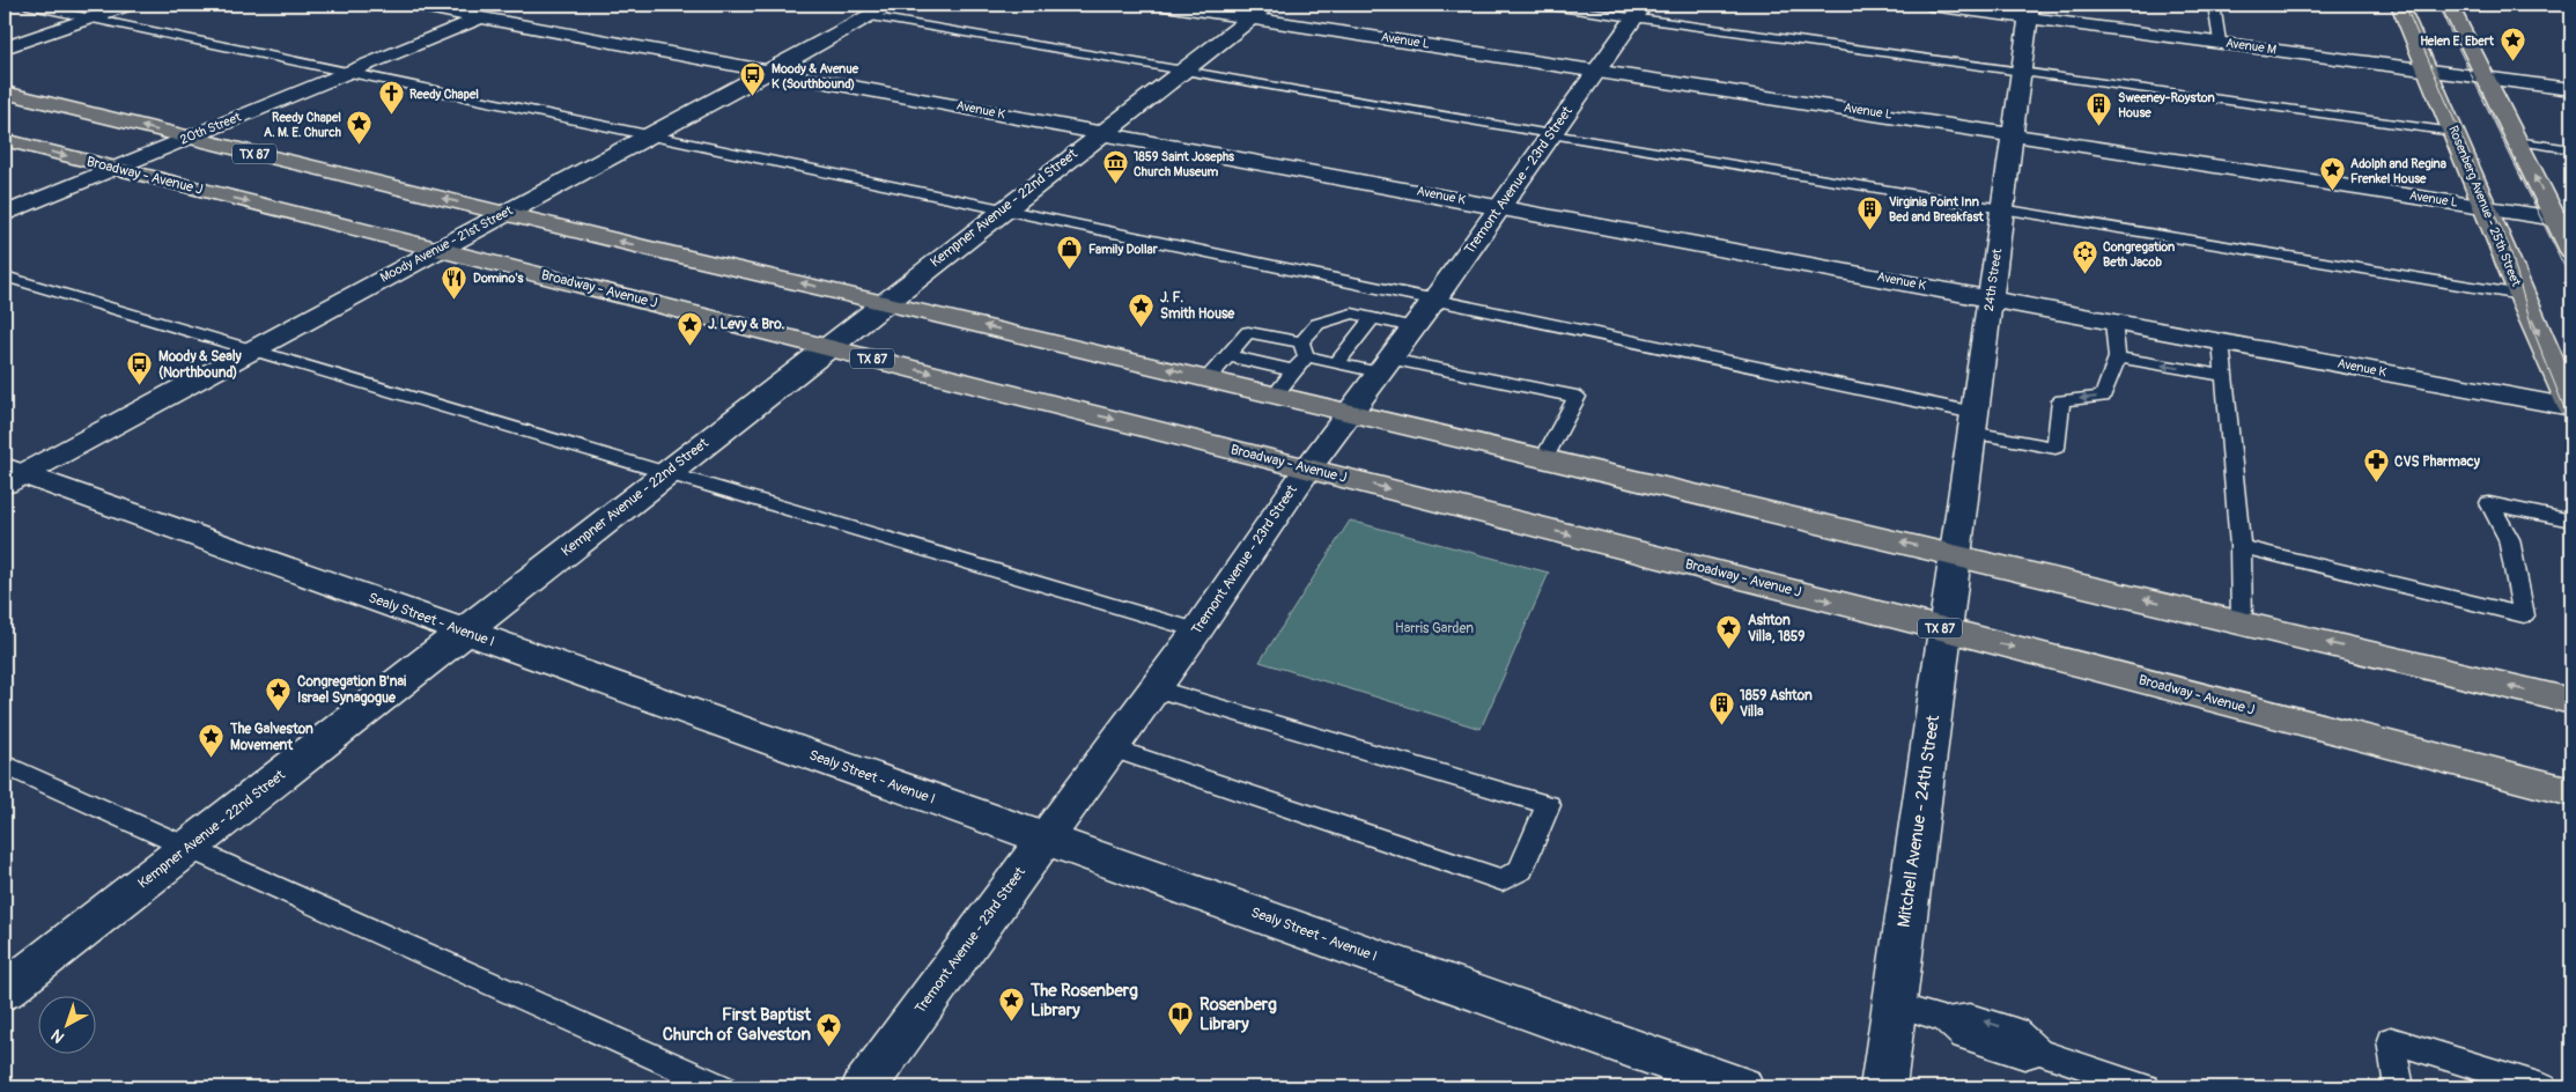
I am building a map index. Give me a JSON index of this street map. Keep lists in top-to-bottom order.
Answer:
{
  "streets": {
    "main road": ["TX 87", "Broadway - Avenue J", "Rosenberg Avenue - 25th Street"],
    "street": [
      "Avenue L",
      "Avenue M",
      "Avenue K",
      "20th Street",
      "Tremont Avenue - 23rd Street",
      "Kempner Avenue - 22nd Street",
      "Moody Avenue - 21st Street",
      "24th Street",
      "Sealy Street - Avenue I",
      "Mitchell Avenue - 24th Street"
    ]
  },
  "crossings": [
    ["Avenue L", "Tremont Avenue - 23rd Street"],
    ["Avenue L", "Rosenberg Avenue - 25th Street"],
    ["Avenue L", "Kempner Avenue - 22nd Street"],
    ["Avenue L", "24th Street"],
    ["Avenue M", "Rosenberg Avenue - 25th Street"],
    ["Avenue M", "24th Street"],
    ["Avenue K", "20th Street"],
    ["Avenue K", "Tremont Avenue - 23rd Street"],
    ["Avenue K", "Rosenberg Avenue - 25th Street"],
    ["Avenue K", "Kempner Avenue - 22nd Street"],
    ["Avenue K", "Moody Avenue - 21st Street"],
    ["Avenue K", "24th Street"],
    ["20th Street", "TX 87"],
    ["20th Street", "Broadway - Avenue J"],
    ["TX 87", "Tremont Avenue - 23rd Street"],
    ["TX 87", "Kempner Avenue - 22nd Street"],
    ["TX 87", "Moody Avenue - 21st Street"],
    ["TX 87", "24th Street"],
    ["TX 87", "Mitchell Avenue - 24th Street"],
    ["Broadway - Avenue J", "Tremont Avenue - 23rd Street"],
    ["Broadway - Avenue J", "Kempner Avenue - 22nd Street"],
    ["Broadway - Avenue J", "Moody Avenue - 21st Street"],
    ["Broadway - Avenue J", "Mitchell Avenue - 24th Street"],
    ["Tremont Avenue - 23rd Street", "Sealy Street - Avenue I"],
    ["Kempner Avenue - 22nd Street", "Sealy Street - Avenue I"],
    ["Moody Avenue - 21st Street", "Sealy Street - Avenue I"],
    ["24th Street", "Mitchell Avenue - 24th Street"]
  ],
  "parks": ["Harris Garden"],
  "places": {
    "place": [
      "Helen E. Ebert",
      "Reedy Chapel A. M. E. Church",
      "Adolph and Regina Frenkel House",
      "J. F. Smith House",
      "J. Levy & Bro.",
      "Ashton Villa, 1859",
      "Congregation B'nai Israel Synagogue",
      "The Galveston Movement",
      "The Rosenberg Library",
      "First Baptist Church of Galveston"
    ],
    "bus stop": ["Moody & Avenue K (Southbound)", "Moody & Sealy (Northbound)"],
    "church": ["Reedy Chapel"],
    "building": ["Sweeney-Royston House", "Virginia Point Inn Bed and Breakfast", "1859 Ashton Villa"],
    "museum": ["1859 Saint Josephs Church Museum"],
    "shop": ["Family Dollar"],
    "synagogue": ["Congregation Beth Jacob"],
    "restaurant": ["Domino's"],
    "pharmacy": ["CVS Pharmacy"],
    "library": ["Rosenberg Library"]
  },
  "north": "bottom left"
}
